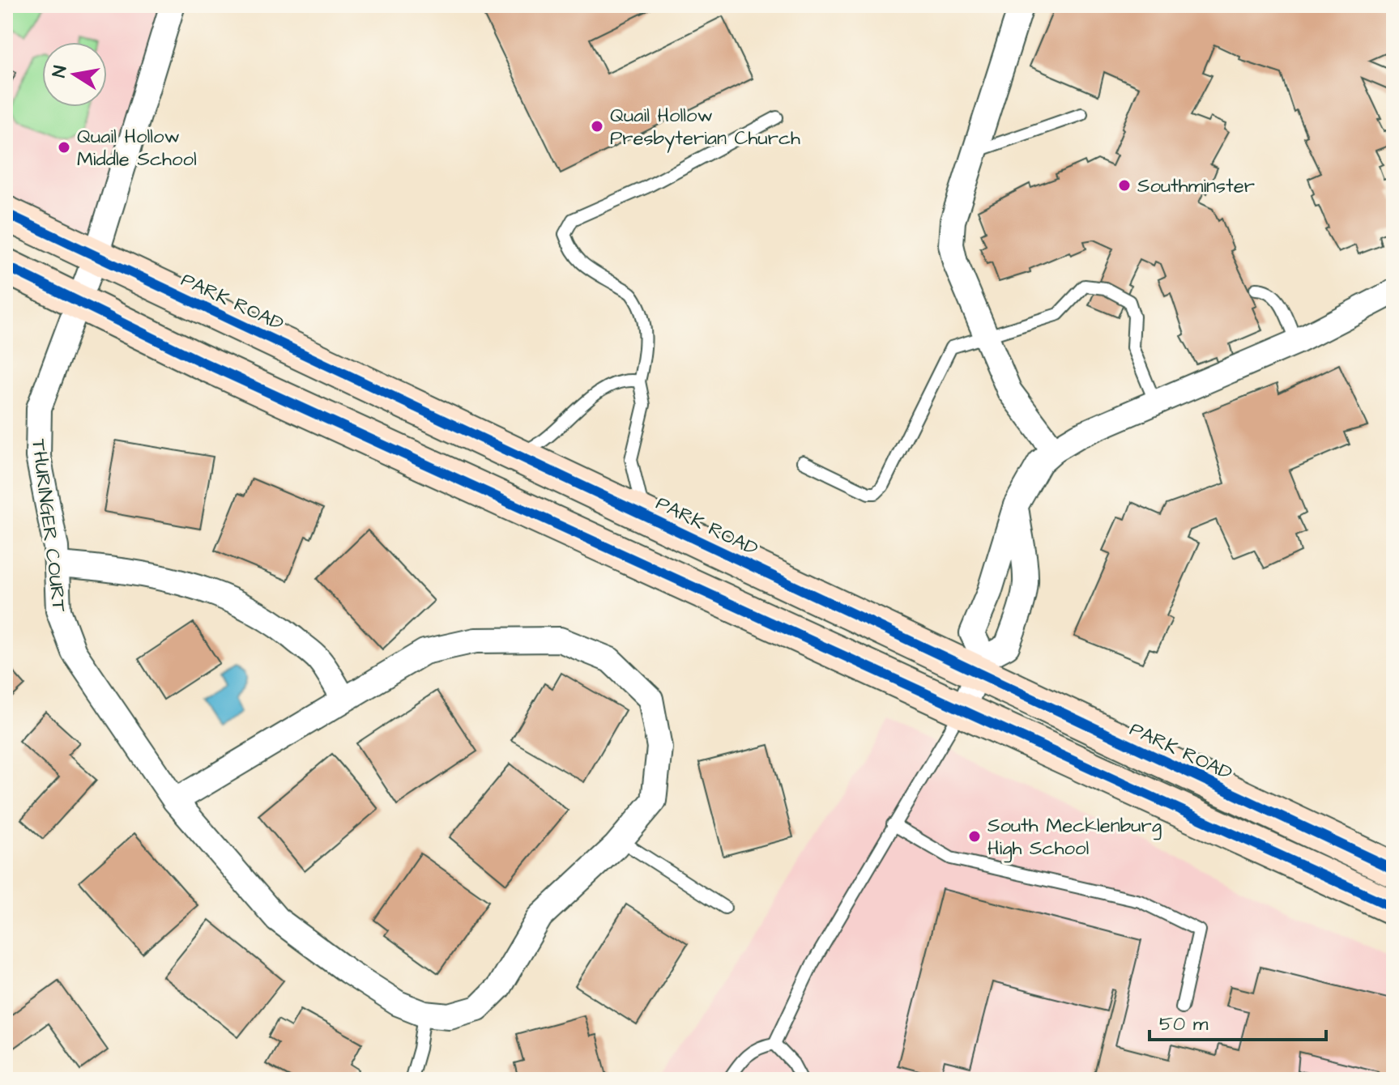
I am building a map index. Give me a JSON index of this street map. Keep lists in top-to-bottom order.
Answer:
{
  "streets": {
    "main road": ["PARK ROAD"],
    "street": ["THURINGER COURT"]
  },
  "crossings": [
    ["PARK ROAD", "THURINGER COURT"]
  ],
  "places": [
    "Quail Hollow Presbyterian Church",
    "Quail Hollow Middle School",
    "Southminster",
    "South Mecklenburg High School"
  ],
  "scale_bar": "50 m",
  "north": "left"
}
